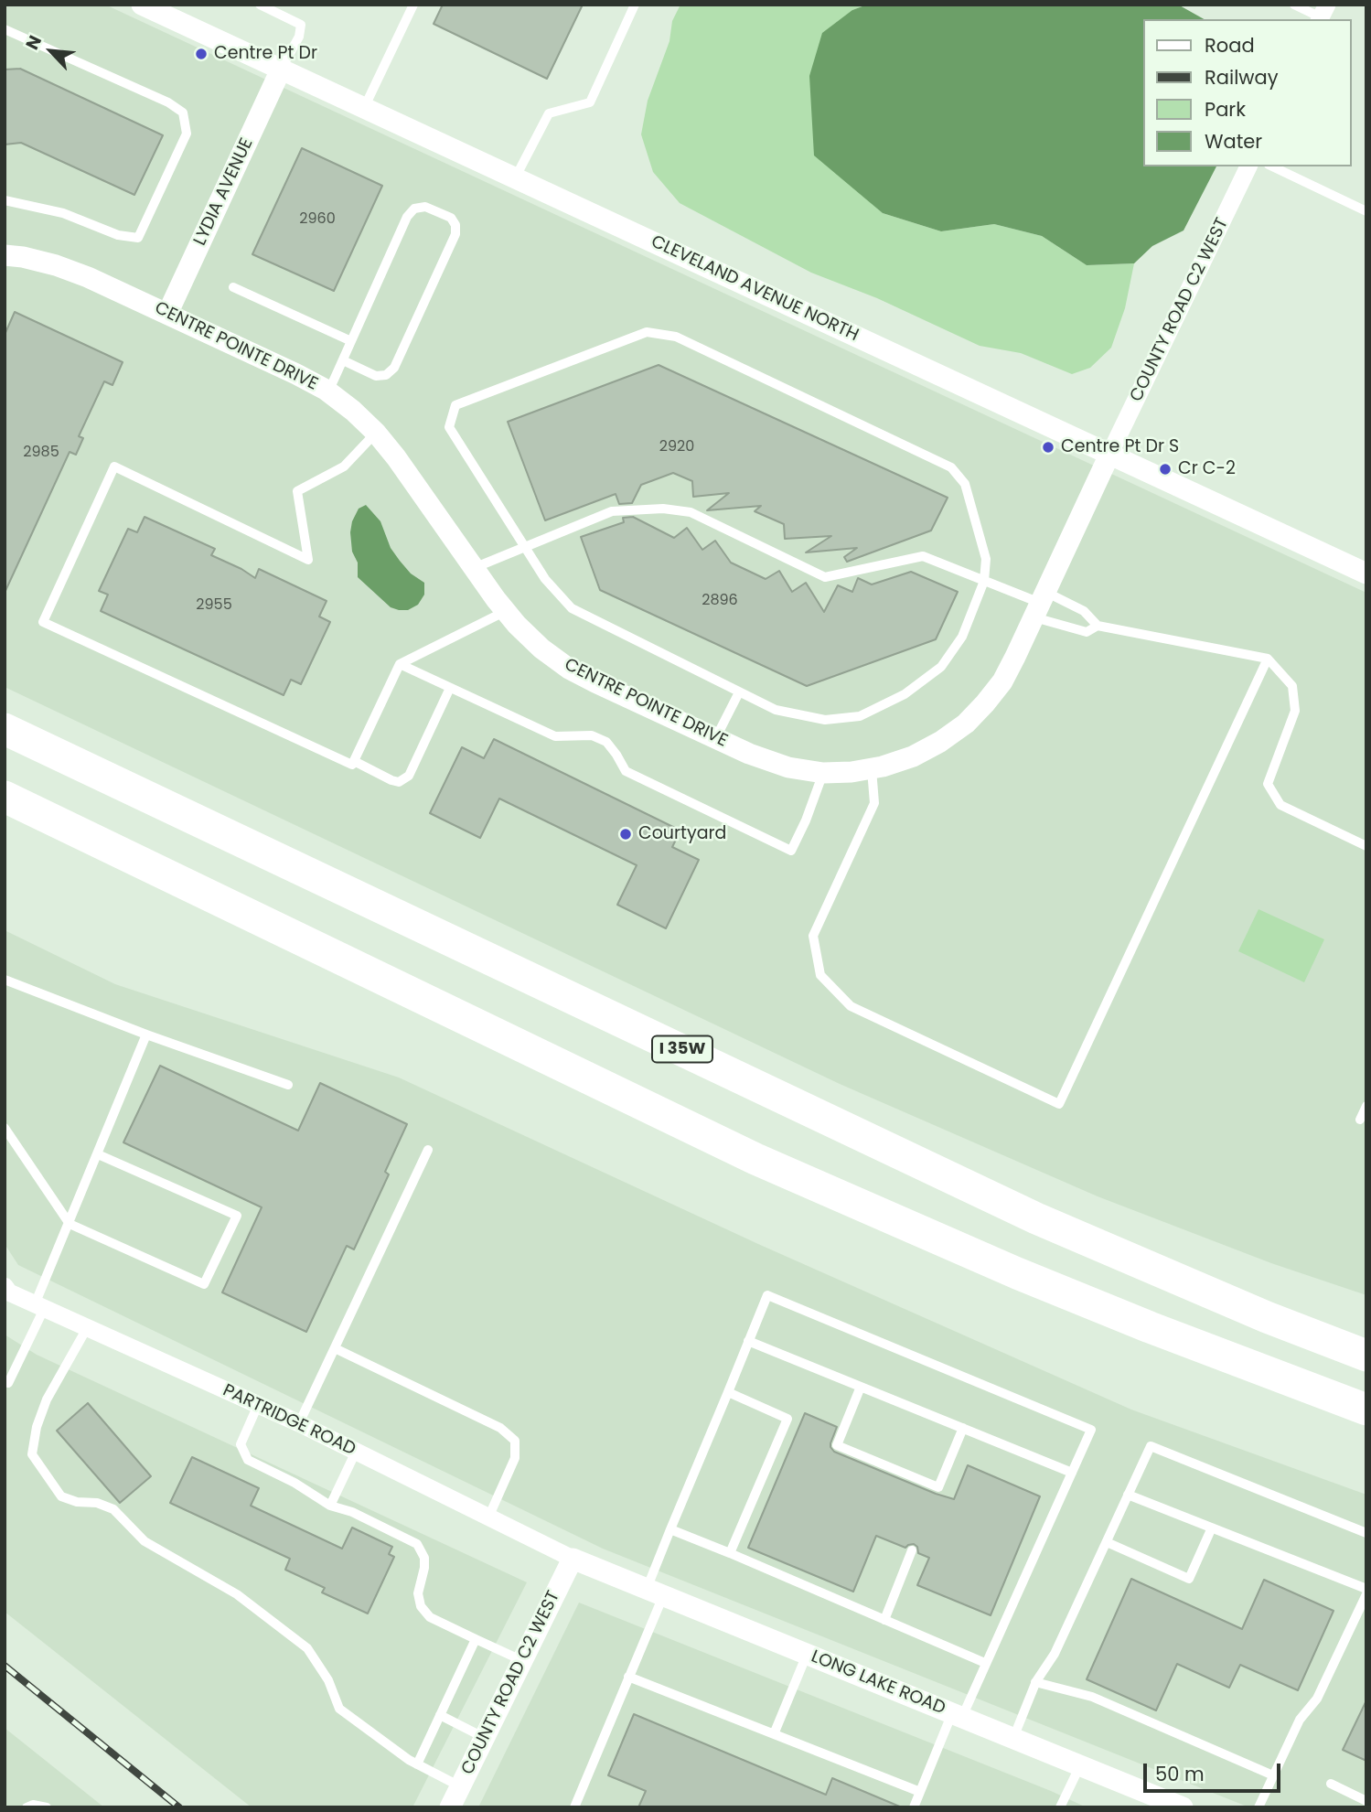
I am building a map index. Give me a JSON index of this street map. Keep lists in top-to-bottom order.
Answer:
{
  "streets": {
    "highway": ["I 35W"],
    "street": [
      "LYDIA AVENUE",
      "CLEVELAND AVENUE NORTH",
      "COUNTY ROAD C2 WEST",
      "CENTRE POINTE DRIVE",
      "PARTRIDGE ROAD",
      "LONG LAKE ROAD"
    ]
  },
  "crossings": [
    ["LYDIA AVENUE", "CLEVELAND AVENUE NORTH"],
    ["LYDIA AVENUE", "CENTRE POINTE DRIVE"],
    ["CLEVELAND AVENUE NORTH", "COUNTY ROAD C2 WEST"],
    ["CLEVELAND AVENUE NORTH", "CENTRE POINTE DRIVE"],
    ["COUNTY ROAD C2 WEST", "CENTRE POINTE DRIVE"],
    ["COUNTY ROAD C2 WEST", "PARTRIDGE ROAD"],
    ["COUNTY ROAD C2 WEST", "LONG LAKE ROAD"],
    ["PARTRIDGE ROAD", "LONG LAKE ROAD"]
  ],
  "places": [
    "Centre Pt Dr",
    "Centre Pt Dr S",
    "Cr C-2",
    "Courtyard"
  ],
  "house_numbers": [
    "2960",
    "2920",
    "2985",
    "2896",
    "2955"
  ],
  "legend": [
    "Road",
    "Railway",
    "Park",
    "Water"
  ],
  "scale_bar": "50 m",
  "north": "top left"
}
